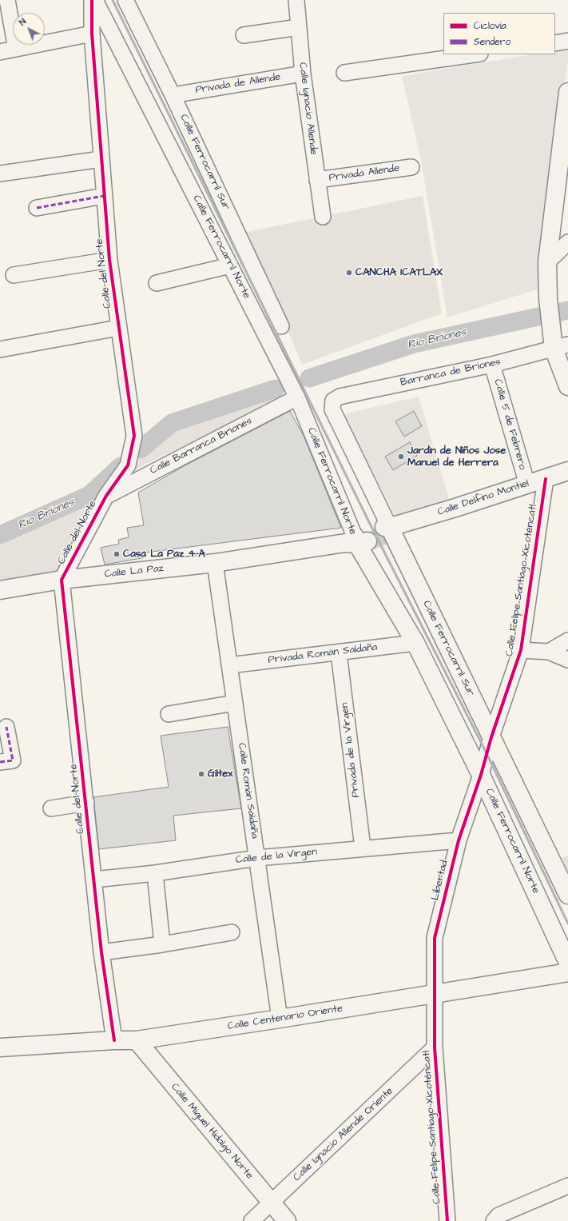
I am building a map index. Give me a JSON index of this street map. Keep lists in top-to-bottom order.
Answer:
{
  "streets": {
    "main road": [
      "Calle Ferrocarril Sur",
      "Calle Ferrocarril Norte",
      "Calle Delfino Montiel",
      "Calle La Paz",
      "Calle Centenario Oriente",
      "Calle Miguel Hidalgo Norte"
    ],
    "street": [
      "Privada de Allende",
      "Calle Ignacio Allende",
      "Privada Allende",
      "Calle del Norte",
      "Barranca de Briones",
      "Calle 5 de Febrero",
      "Calle Barranca Briones",
      "Calle Felipe Santiago Xicoténcatl",
      "Privada Román Saldaña",
      "Privada de la Virgen",
      "Calle Román Saldaña",
      "Calle de la Virgen",
      "Libertad",
      "Calle Ignacio Allende Oriente"
    ]
  },
  "crossings": [
    ["Privada de Allende", "Calle Ignacio Allende"],
    ["Privada de Allende", "Calle Ferrocarril Sur"],
    ["Calle Ignacio Allende", "Privada Allende"],
    ["Calle Ferrocarril Sur", "Barranca de Briones"],
    ["Calle Ferrocarril Sur", "Calle Delfino Montiel"],
    ["Calle Ferrocarril Sur", "Calle Felipe Santiago Xicoténcatl"],
    ["Calle Ferrocarril Norte", "Calle Barranca Briones"],
    ["Calle Ferrocarril Norte", "Calle La Paz"],
    ["Calle Ferrocarril Norte", "Calle Felipe Santiago Xicoténcatl"],
    ["Calle Ferrocarril Norte", "Privada Román Saldaña"],
    ["Calle Ferrocarril Norte", "Libertad"],
    ["Calle del Norte", "Calle Barranca Briones"],
    ["Calle del Norte", "Calle La Paz"],
    ["Calle del Norte", "Calle de la Virgen"],
    ["Calle del Norte", "Calle Centenario Oriente"],
    ["Barranca de Briones", "Calle 5 de Febrero"],
    ["Calle 5 de Febrero", "Calle Delfino Montiel"],
    ["Calle Delfino Montiel", "Calle Felipe Santiago Xicoténcatl"],
    ["Calle La Paz", "Calle Román Saldaña"],
    ["Calle Felipe Santiago Xicoténcatl", "Libertad"],
    ["Calle Felipe Santiago Xicoténcatl", "Calle Centenario Oriente"],
    ["Calle Felipe Santiago Xicoténcatl", "Calle Ignacio Allende Oriente"],
    ["Privada Román Saldaña", "Privada de la Virgen"],
    ["Privada Román Saldaña", "Calle Román Saldaña"],
    ["Privada de la Virgen", "Calle de la Virgen"],
    ["Calle Román Saldaña", "Calle de la Virgen"],
    ["Calle Román Saldaña", "Calle Centenario Oriente"],
    ["Calle de la Virgen", "Libertad"],
    ["Libertad", "Calle Centenario Oriente"],
    ["Calle Centenario Oriente", "Calle Miguel Hidalgo Norte"],
    ["Calle Miguel Hidalgo Norte", "Calle Ignacio Allende Oriente"]
  ],
  "water": ["Rio Briones"],
  "places": [
    "CANCHA ICATLAX",
    "Jardin de Niños Jose Manuel de Herrera",
    "Casa La Paz 4-A",
    "Giltex"
  ],
  "legend": ["Ciclovía", "Sendero"],
  "north": "top left"
}
